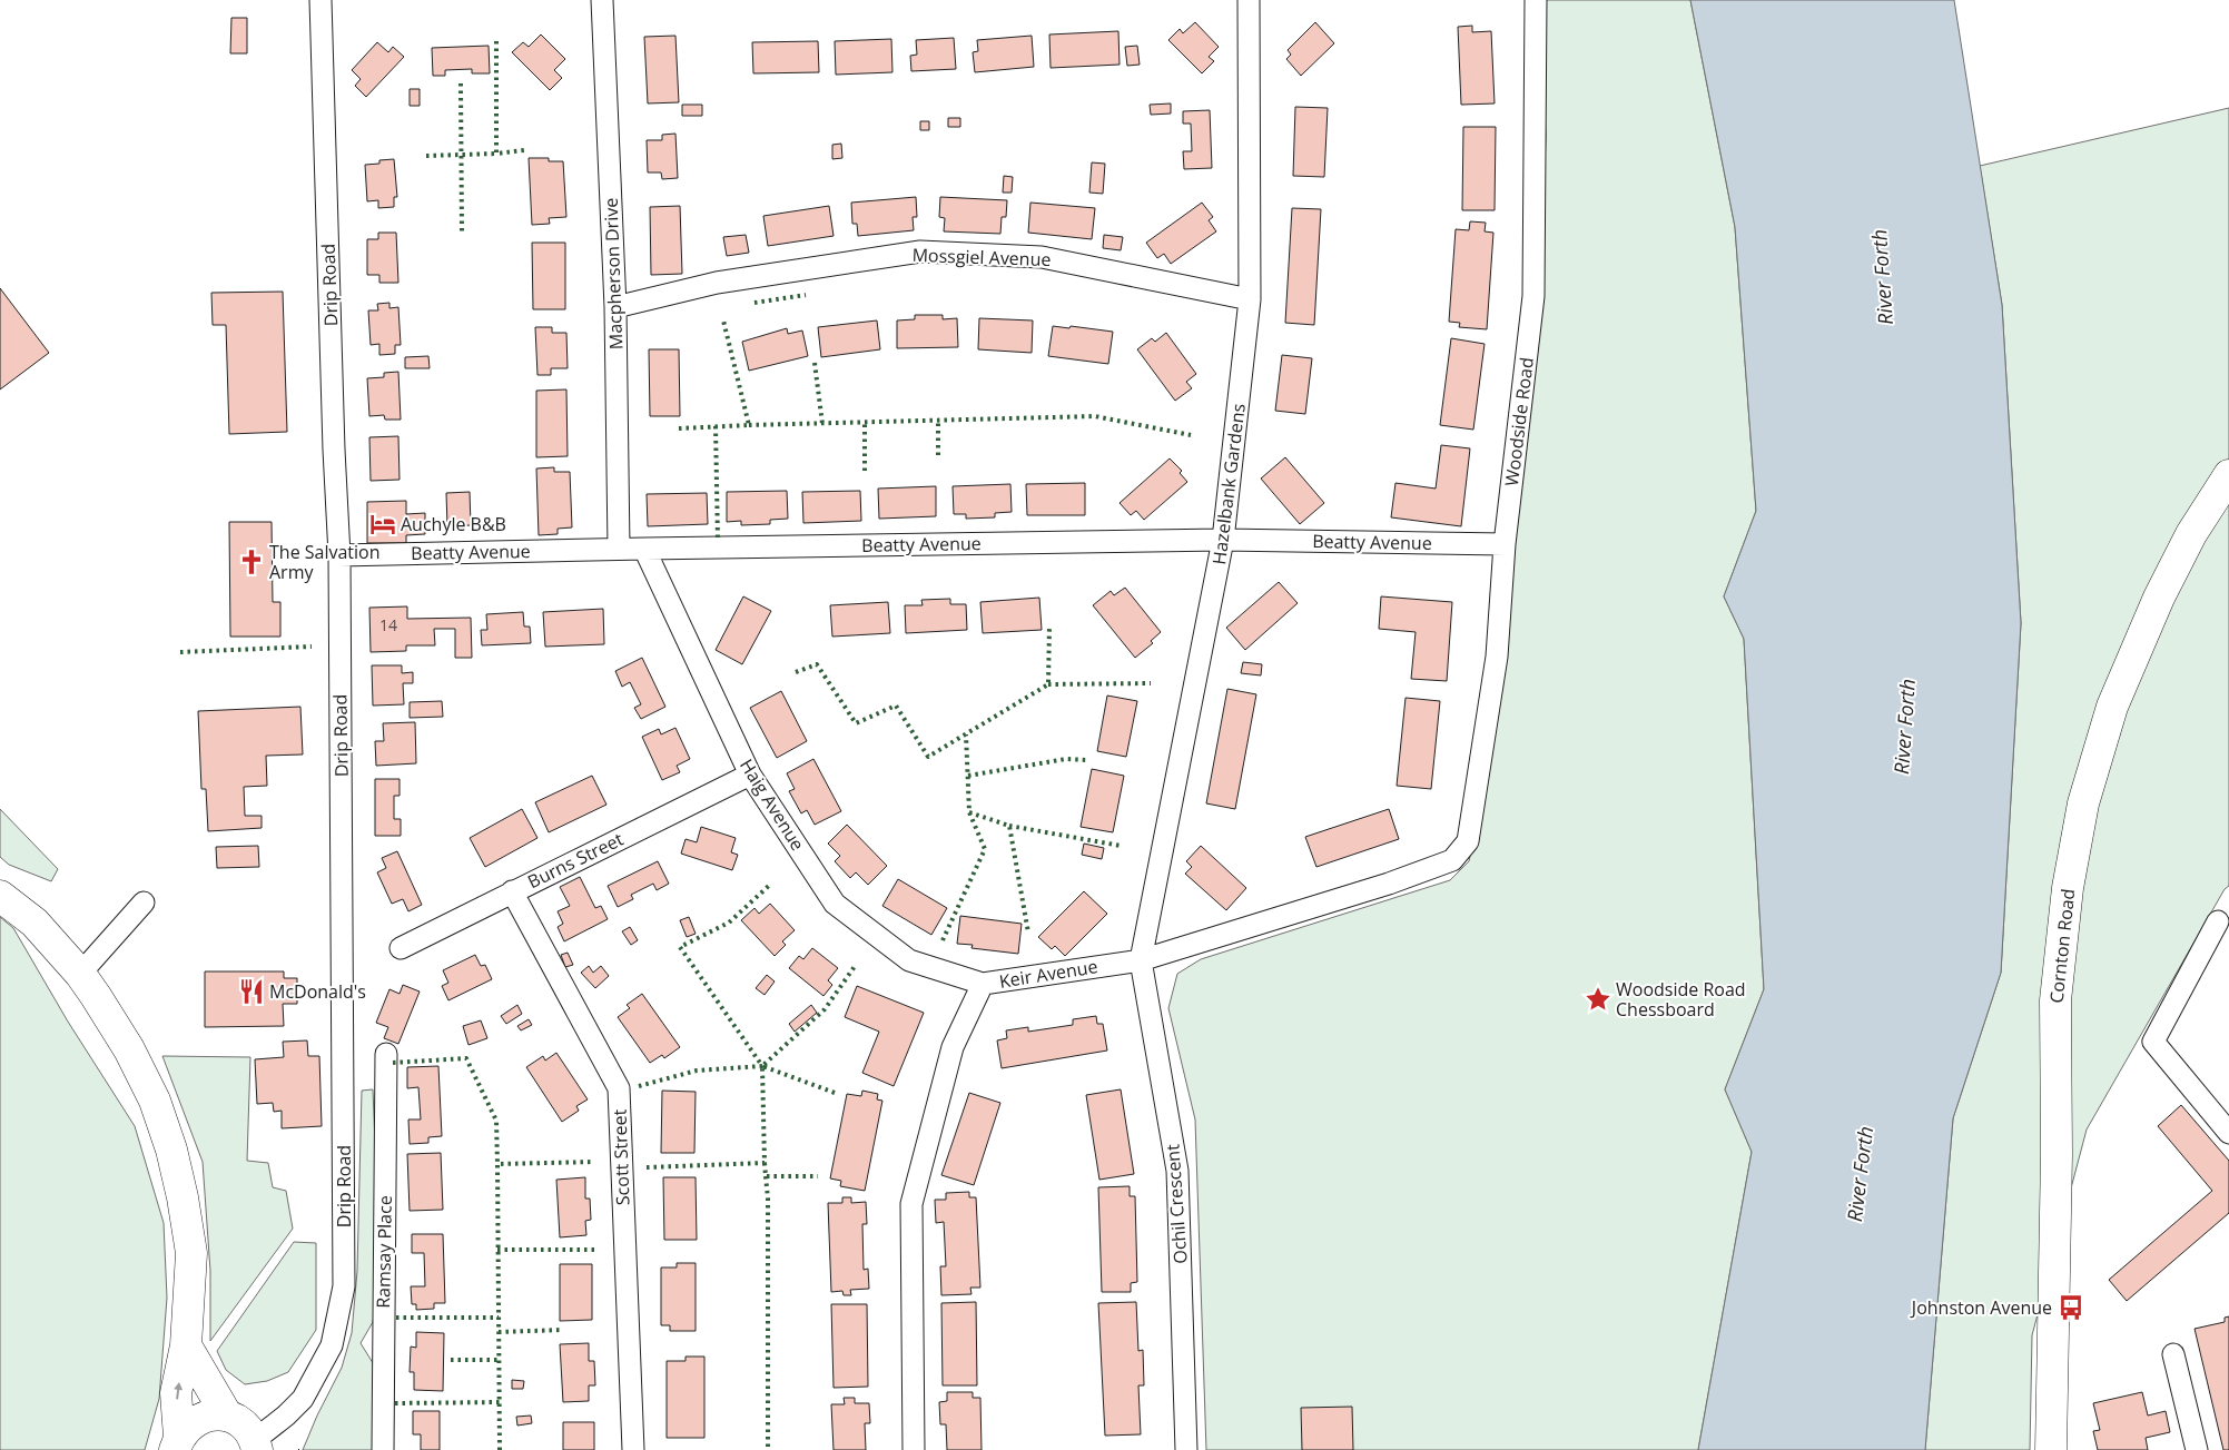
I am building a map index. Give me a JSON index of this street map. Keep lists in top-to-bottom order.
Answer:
{
  "streets": {
    "main road": ["Cornton Road"],
    "street": [
      "Mossgiel Avenue",
      "Macpherson Drive",
      "Drip Road",
      "Woodside Road",
      "Hazelbank Gardens",
      "Beatty Avenue",
      "Haig Avenue",
      "Burns Street",
      "Keir Avenue",
      "Scott Street",
      "Ochil Crescent",
      "Ramsay Place"
    ]
  },
  "crossings": [
    ["Mossgiel Avenue", "Macpherson Drive"],
    ["Mossgiel Avenue", "Hazelbank Gardens"],
    ["Macpherson Drive", "Beatty Avenue"],
    ["Drip Road", "Beatty Avenue"],
    ["Woodside Road", "Beatty Avenue"],
    ["Woodside Road", "Keir Avenue"],
    ["Hazelbank Gardens", "Beatty Avenue"],
    ["Hazelbank Gardens", "Keir Avenue"],
    ["Hazelbank Gardens", "Ochil Crescent"],
    ["Beatty Avenue", "Haig Avenue"],
    ["Haig Avenue", "Burns Street"],
    ["Haig Avenue", "Keir Avenue"],
    ["Burns Street", "Scott Street"],
    ["Keir Avenue", "Ochil Crescent"]
  ],
  "water": ["River Forth"],
  "places": {
    "hotel": ["Auchyle B&B"],
    "church": ["The Salvation Army"],
    "restaurant": ["McDonald's"],
    "place": ["Woodside Road Chessboard"],
    "bus stop": ["Johnston Avenue"]
  },
  "house_numbers": ["14"]
}
